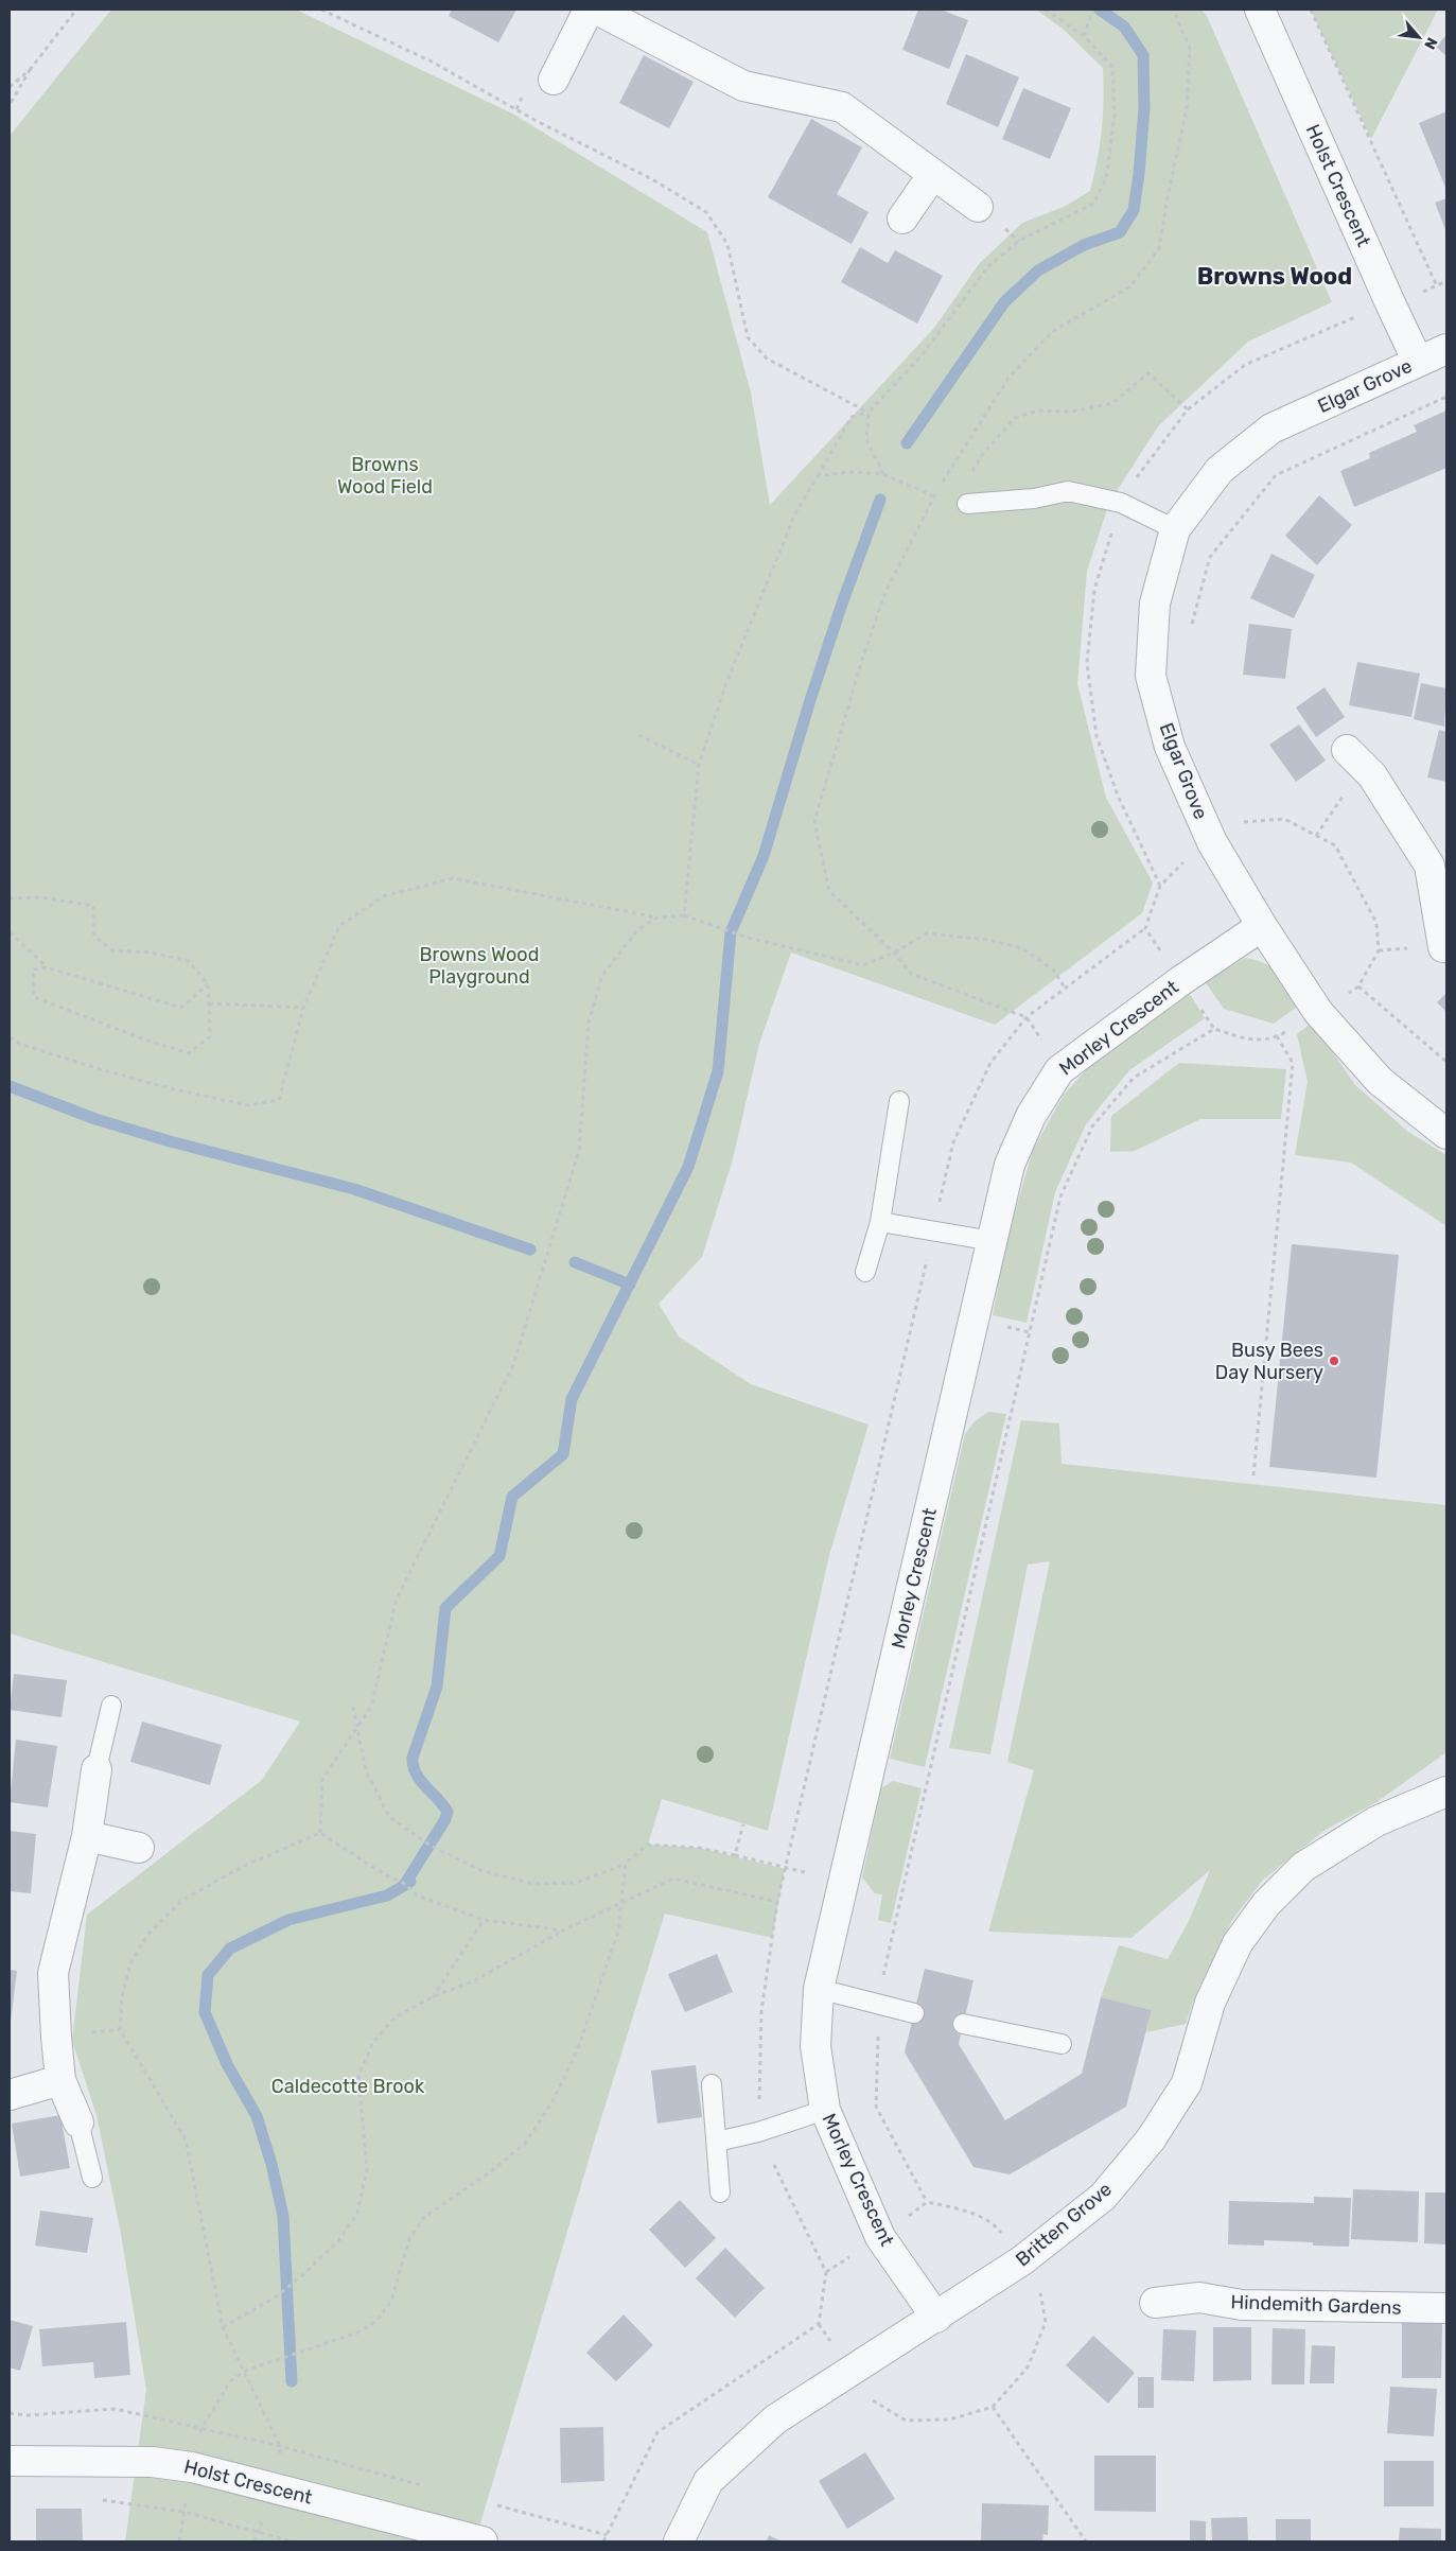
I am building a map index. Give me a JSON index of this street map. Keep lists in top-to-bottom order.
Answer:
{
  "streets": {
    "street": [
      "Holst Crescent",
      "Elgar Grove",
      "Morley Crescent",
      "Britten Grove",
      "Hindemith Gardens"
    ]
  },
  "crossings": [
    ["Holst Crescent", "Elgar Grove"],
    ["Elgar Grove", "Morley Crescent"],
    ["Morley Crescent", "Britten Grove"]
  ],
  "districts": ["Browns Wood"],
  "parks": ["Browns Wood Field", "Browns Wood Playground", "Caldecotte Brook"],
  "places": ["Busy Bees Day Nursery"],
  "north": "bottom right"
}
